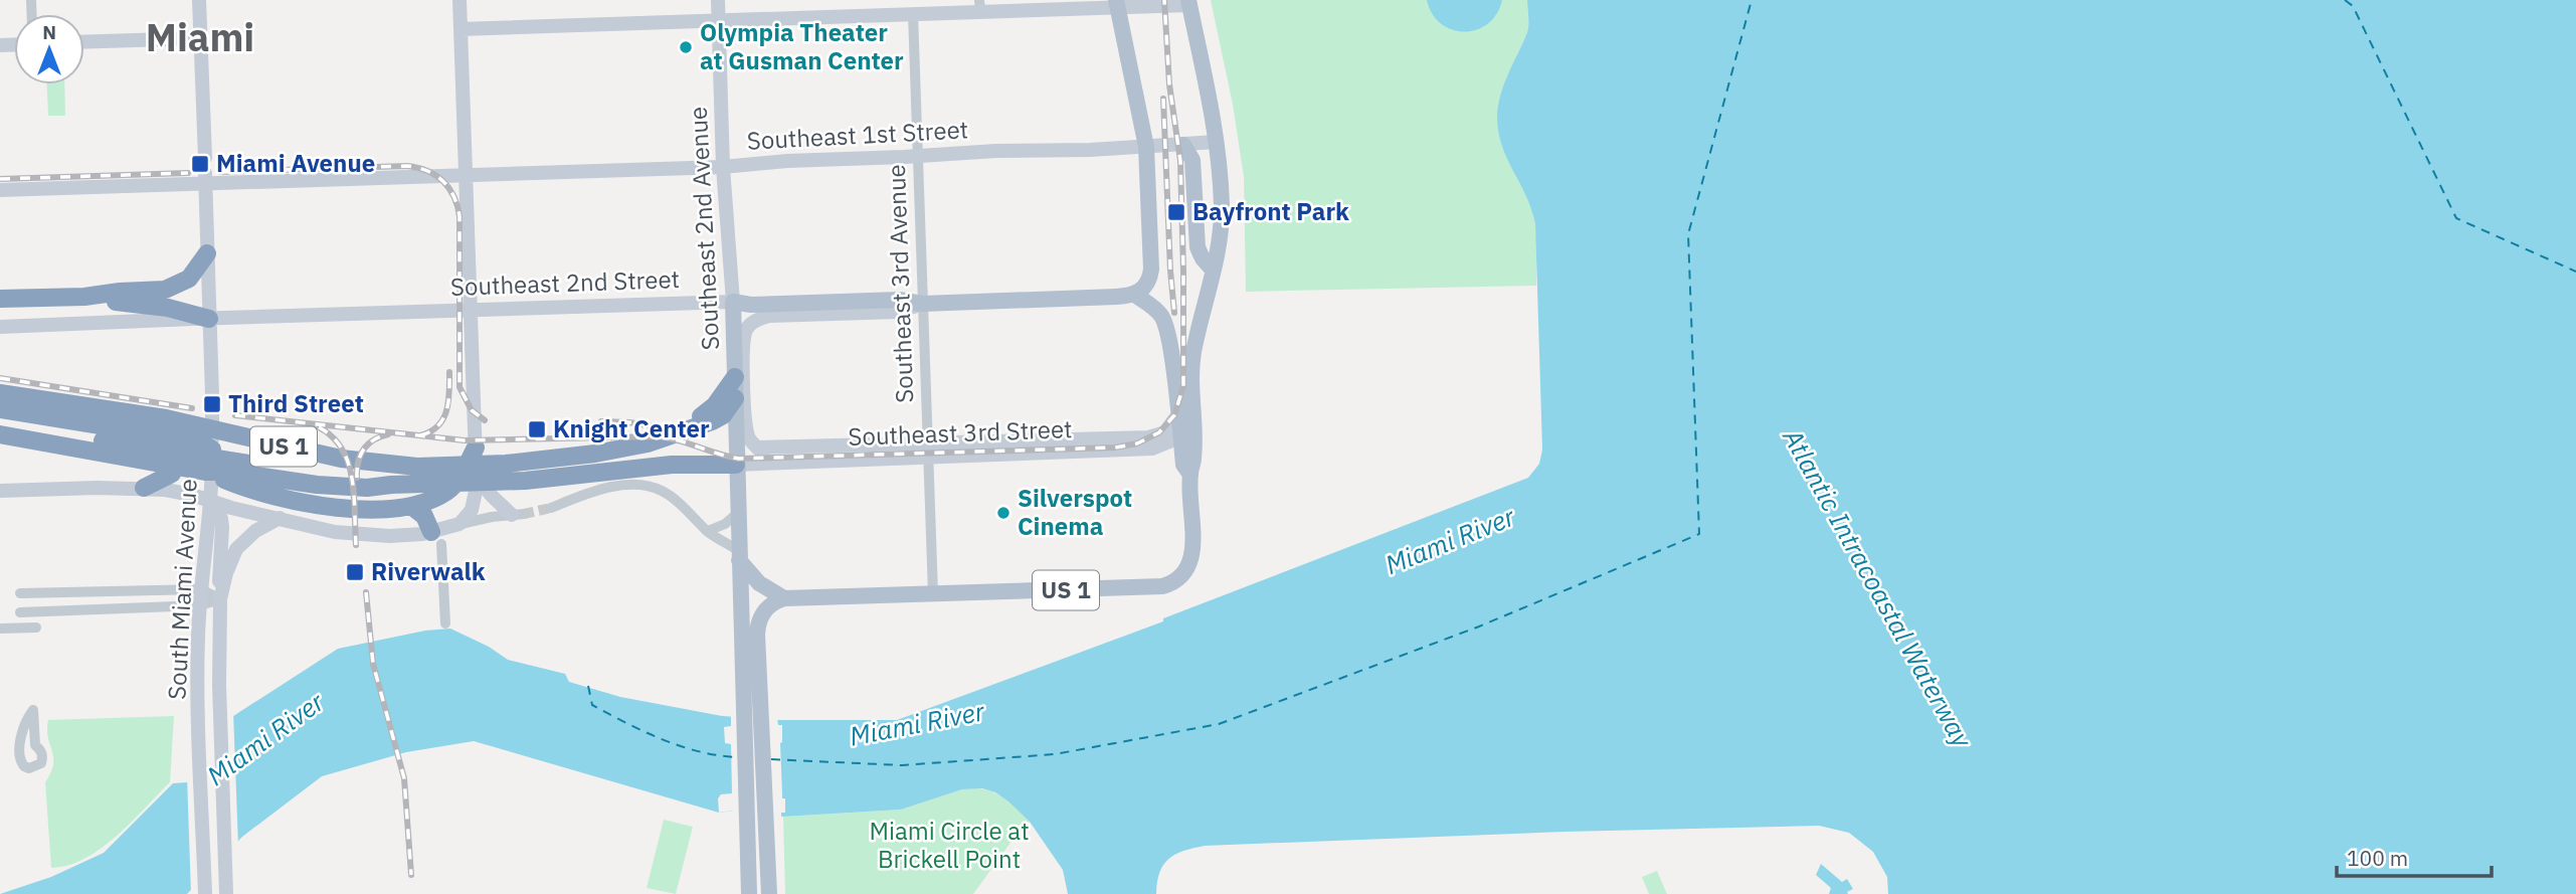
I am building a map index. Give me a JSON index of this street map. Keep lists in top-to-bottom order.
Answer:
{
  "streets": {
    "highway": ["US 1"],
    "main road": [
      "Southeast 1st Street",
      "Southeast 2nd Avenue",
      "Southeast 2nd Street",
      "Southeast 3rd Street",
      "South Miami Avenue"
    ],
    "street": ["Southeast 3rd Avenue"]
  },
  "crossings": [
    ["Southeast 1st Street", "Southeast 2nd Avenue"],
    ["Southeast 1st Street", "Southeast 3rd Avenue"],
    ["Southeast 1st Street", "US 1"],
    ["Southeast 2nd Avenue", "Southeast 2nd Street"],
    ["Southeast 2nd Avenue", "Southeast 3rd Street"],
    ["Southeast 2nd Avenue", "US 1"],
    ["Southeast 2nd Street", "Southeast 3rd Avenue"],
    ["Southeast 3rd Avenue", "Southeast 3rd Street"],
    ["Southeast 3rd Avenue", "US 1"],
    ["Southeast 3rd Street", "US 1"]
  ],
  "districts": ["Miami"],
  "water": ["Miami River", "Atlantic Intracoastal Waterway"],
  "parks": ["Miami Circle at Brickell Point"],
  "places": {
    "other": ["Olympia Theater at Gusman Center", "Silverspot Cinema"],
    "transit": [
      "Miami Avenue",
      "Bayfront Park",
      "Third Street",
      "Knight Center",
      "Riverwalk"
    ]
  },
  "scale_bar": "100 m",
  "north": "top"
}
